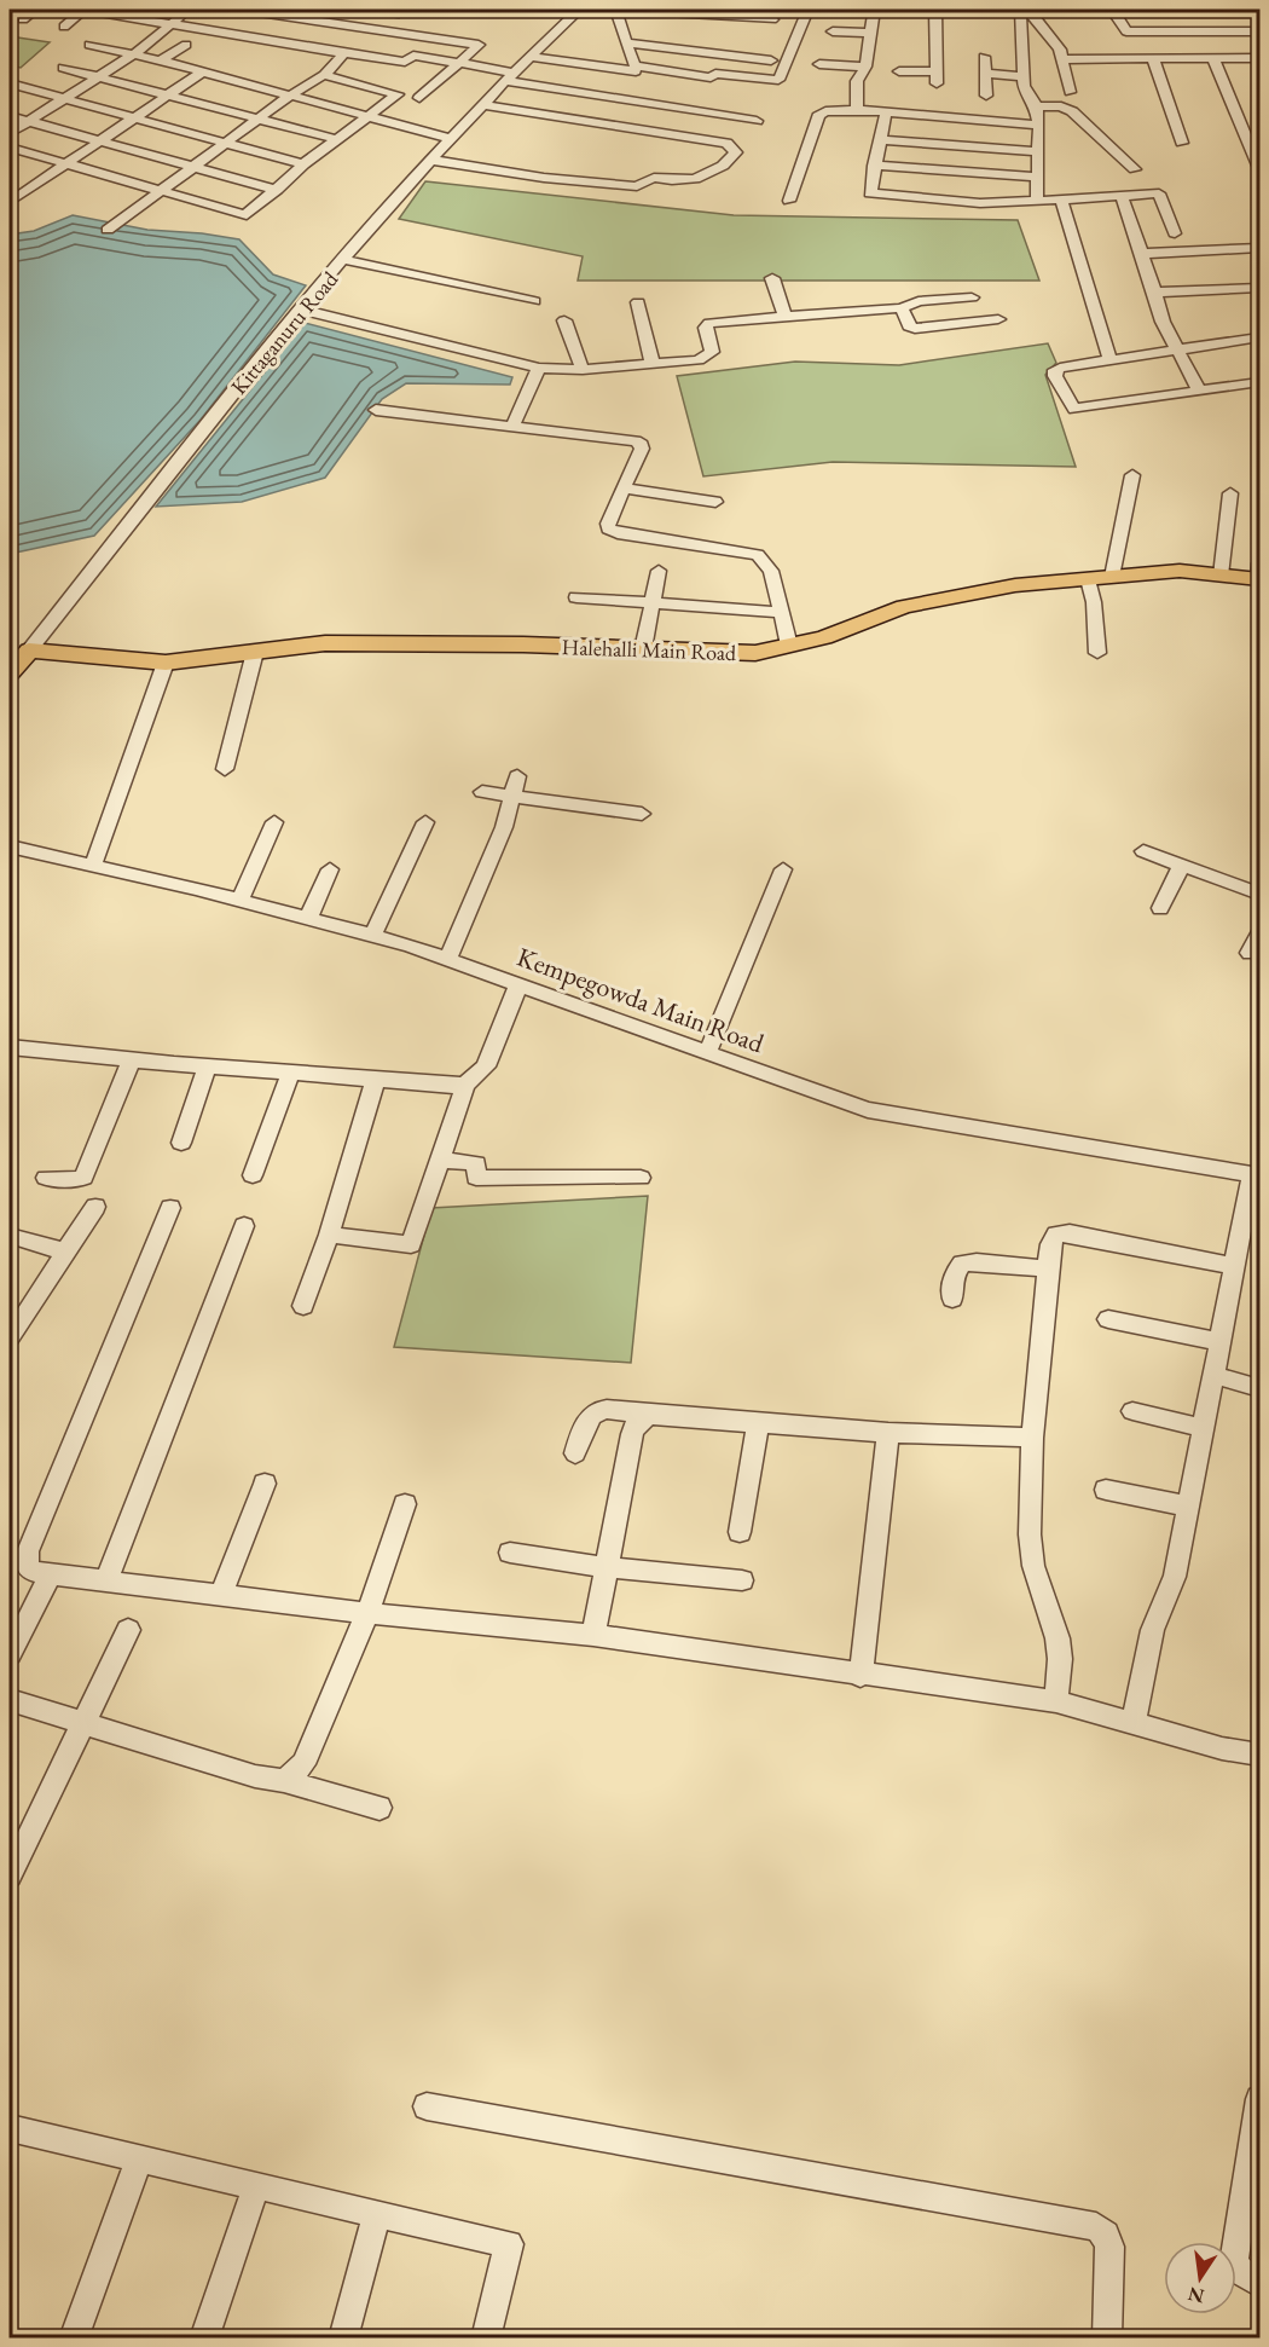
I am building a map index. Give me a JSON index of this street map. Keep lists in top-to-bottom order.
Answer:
{
  "streets": {
    "main road": ["Kittaganuru Road", "Halehalli Main Road"],
    "street": ["Kempegowda Main Road"]
  },
  "crossings": [
    ["Kittaganuru Road", "Halehalli Main Road"]
  ],
  "north": "bottom"
}
